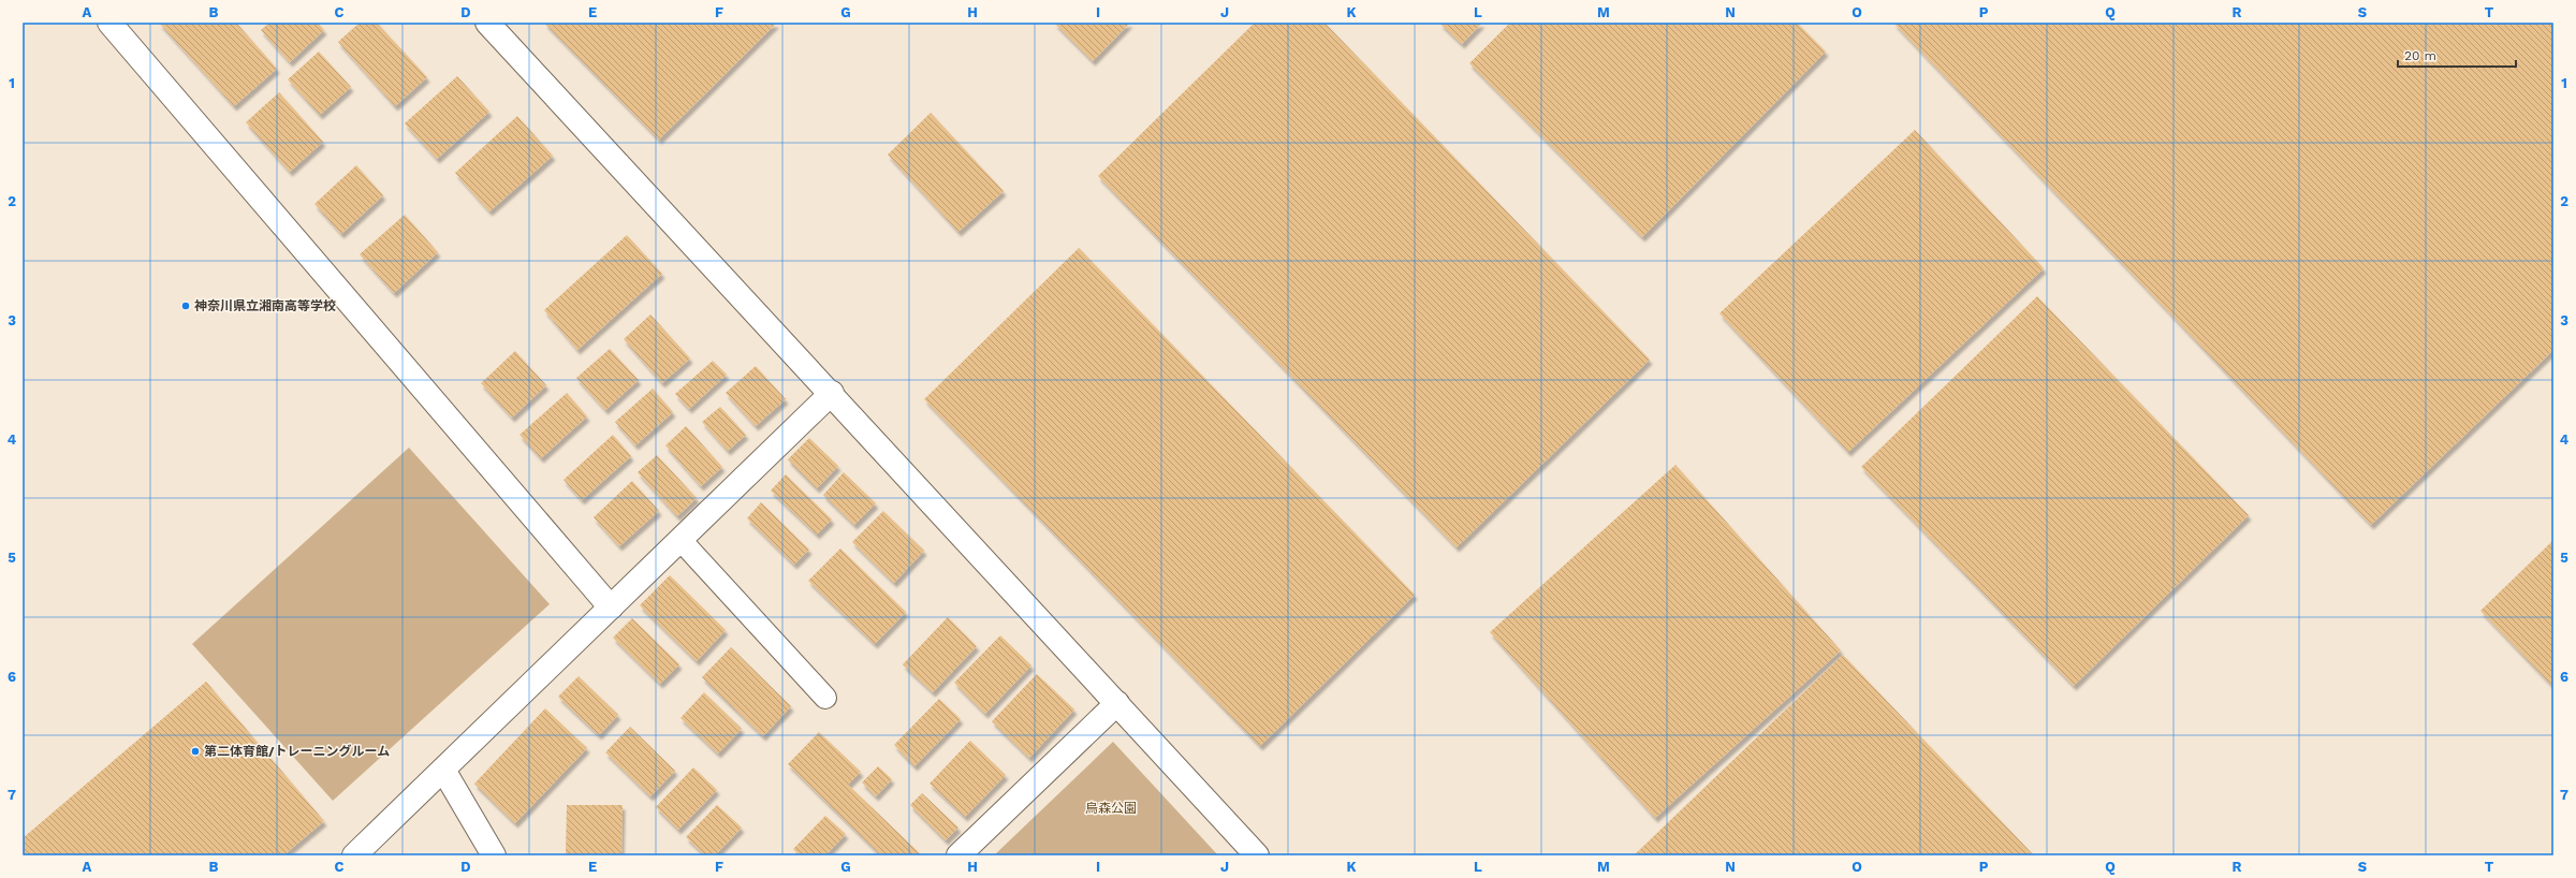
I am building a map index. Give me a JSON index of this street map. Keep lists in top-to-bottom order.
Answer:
{
  "parks": ["烏森公園"],
  "places": ["神奈川県立湘南高等学校", "第二体育館/トレーニングルーム"],
  "scale_bar": "20 m",
  "grid": {
    "columns": [
      "A",
      "B",
      "C",
      "D",
      "E",
      "F",
      "G",
      "H",
      "I",
      "J",
      "K",
      "L",
      "M",
      "N",
      "O",
      "P",
      "Q",
      "R",
      "S",
      "T"
    ],
    "rows": [
      "1",
      "2",
      "3",
      "4",
      "5",
      "6",
      "7"
    ]
  }
}
